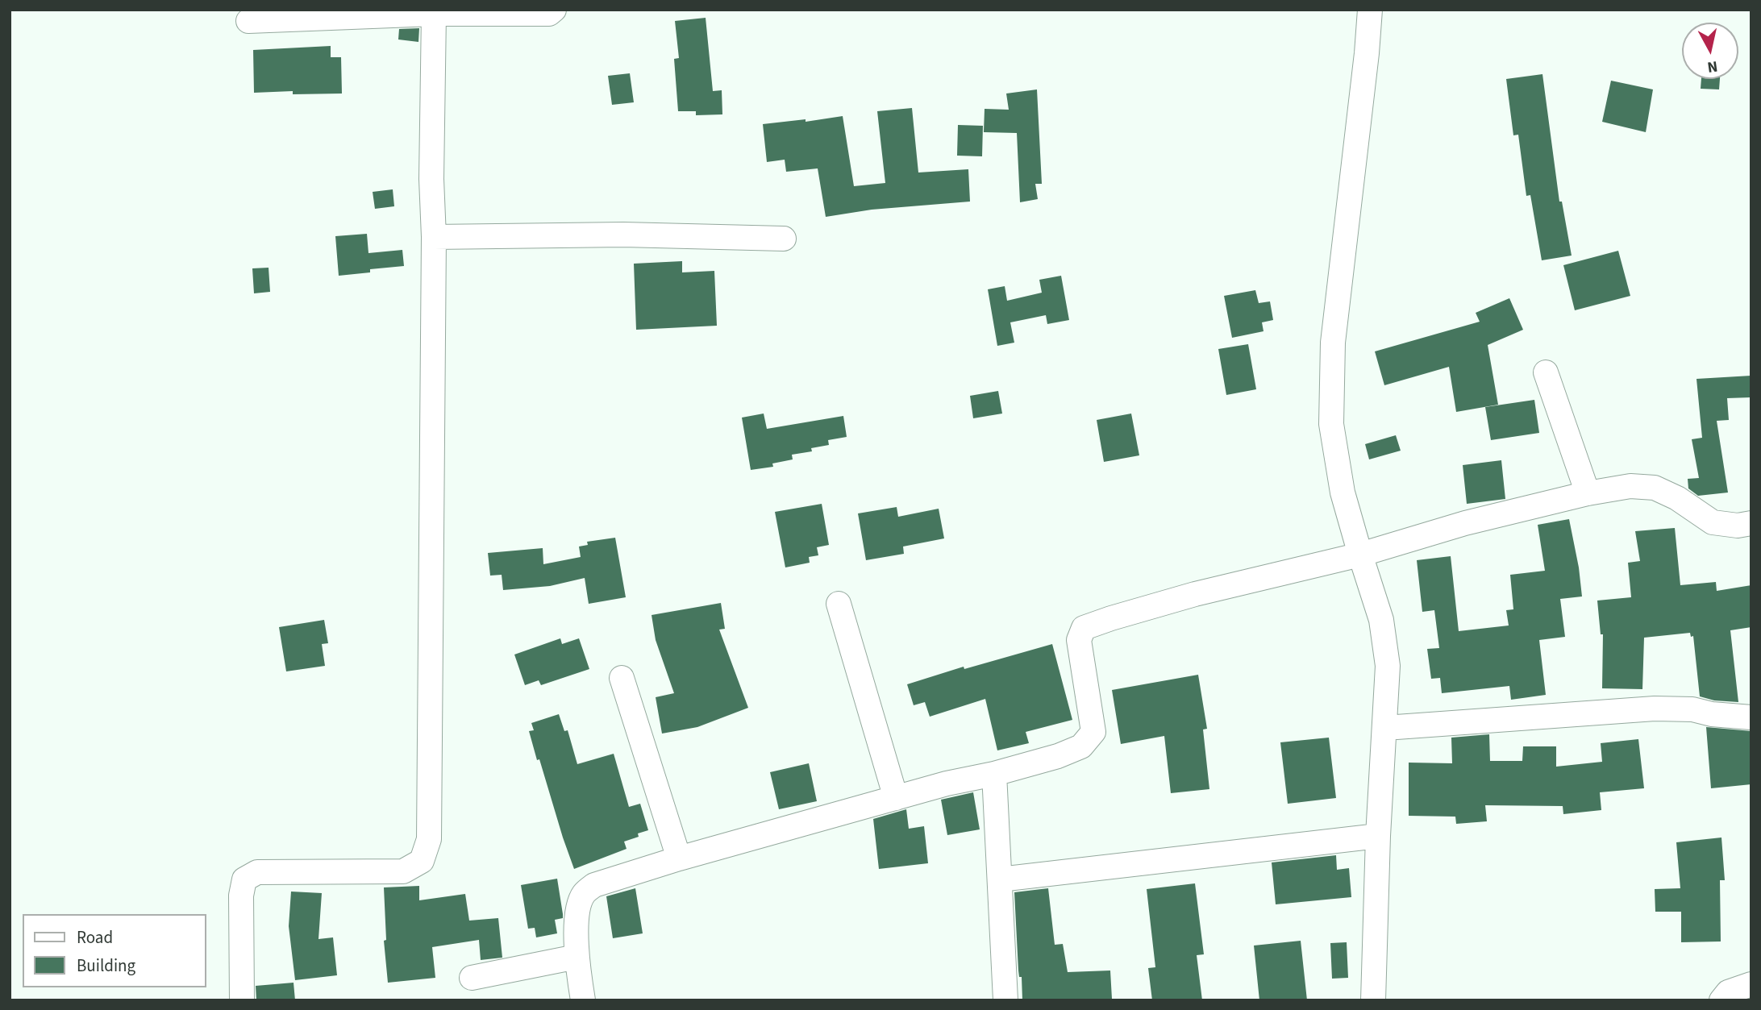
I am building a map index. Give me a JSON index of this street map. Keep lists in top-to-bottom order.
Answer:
{
  "legend": ["Road", "Building"],
  "north": "bottom"
}
